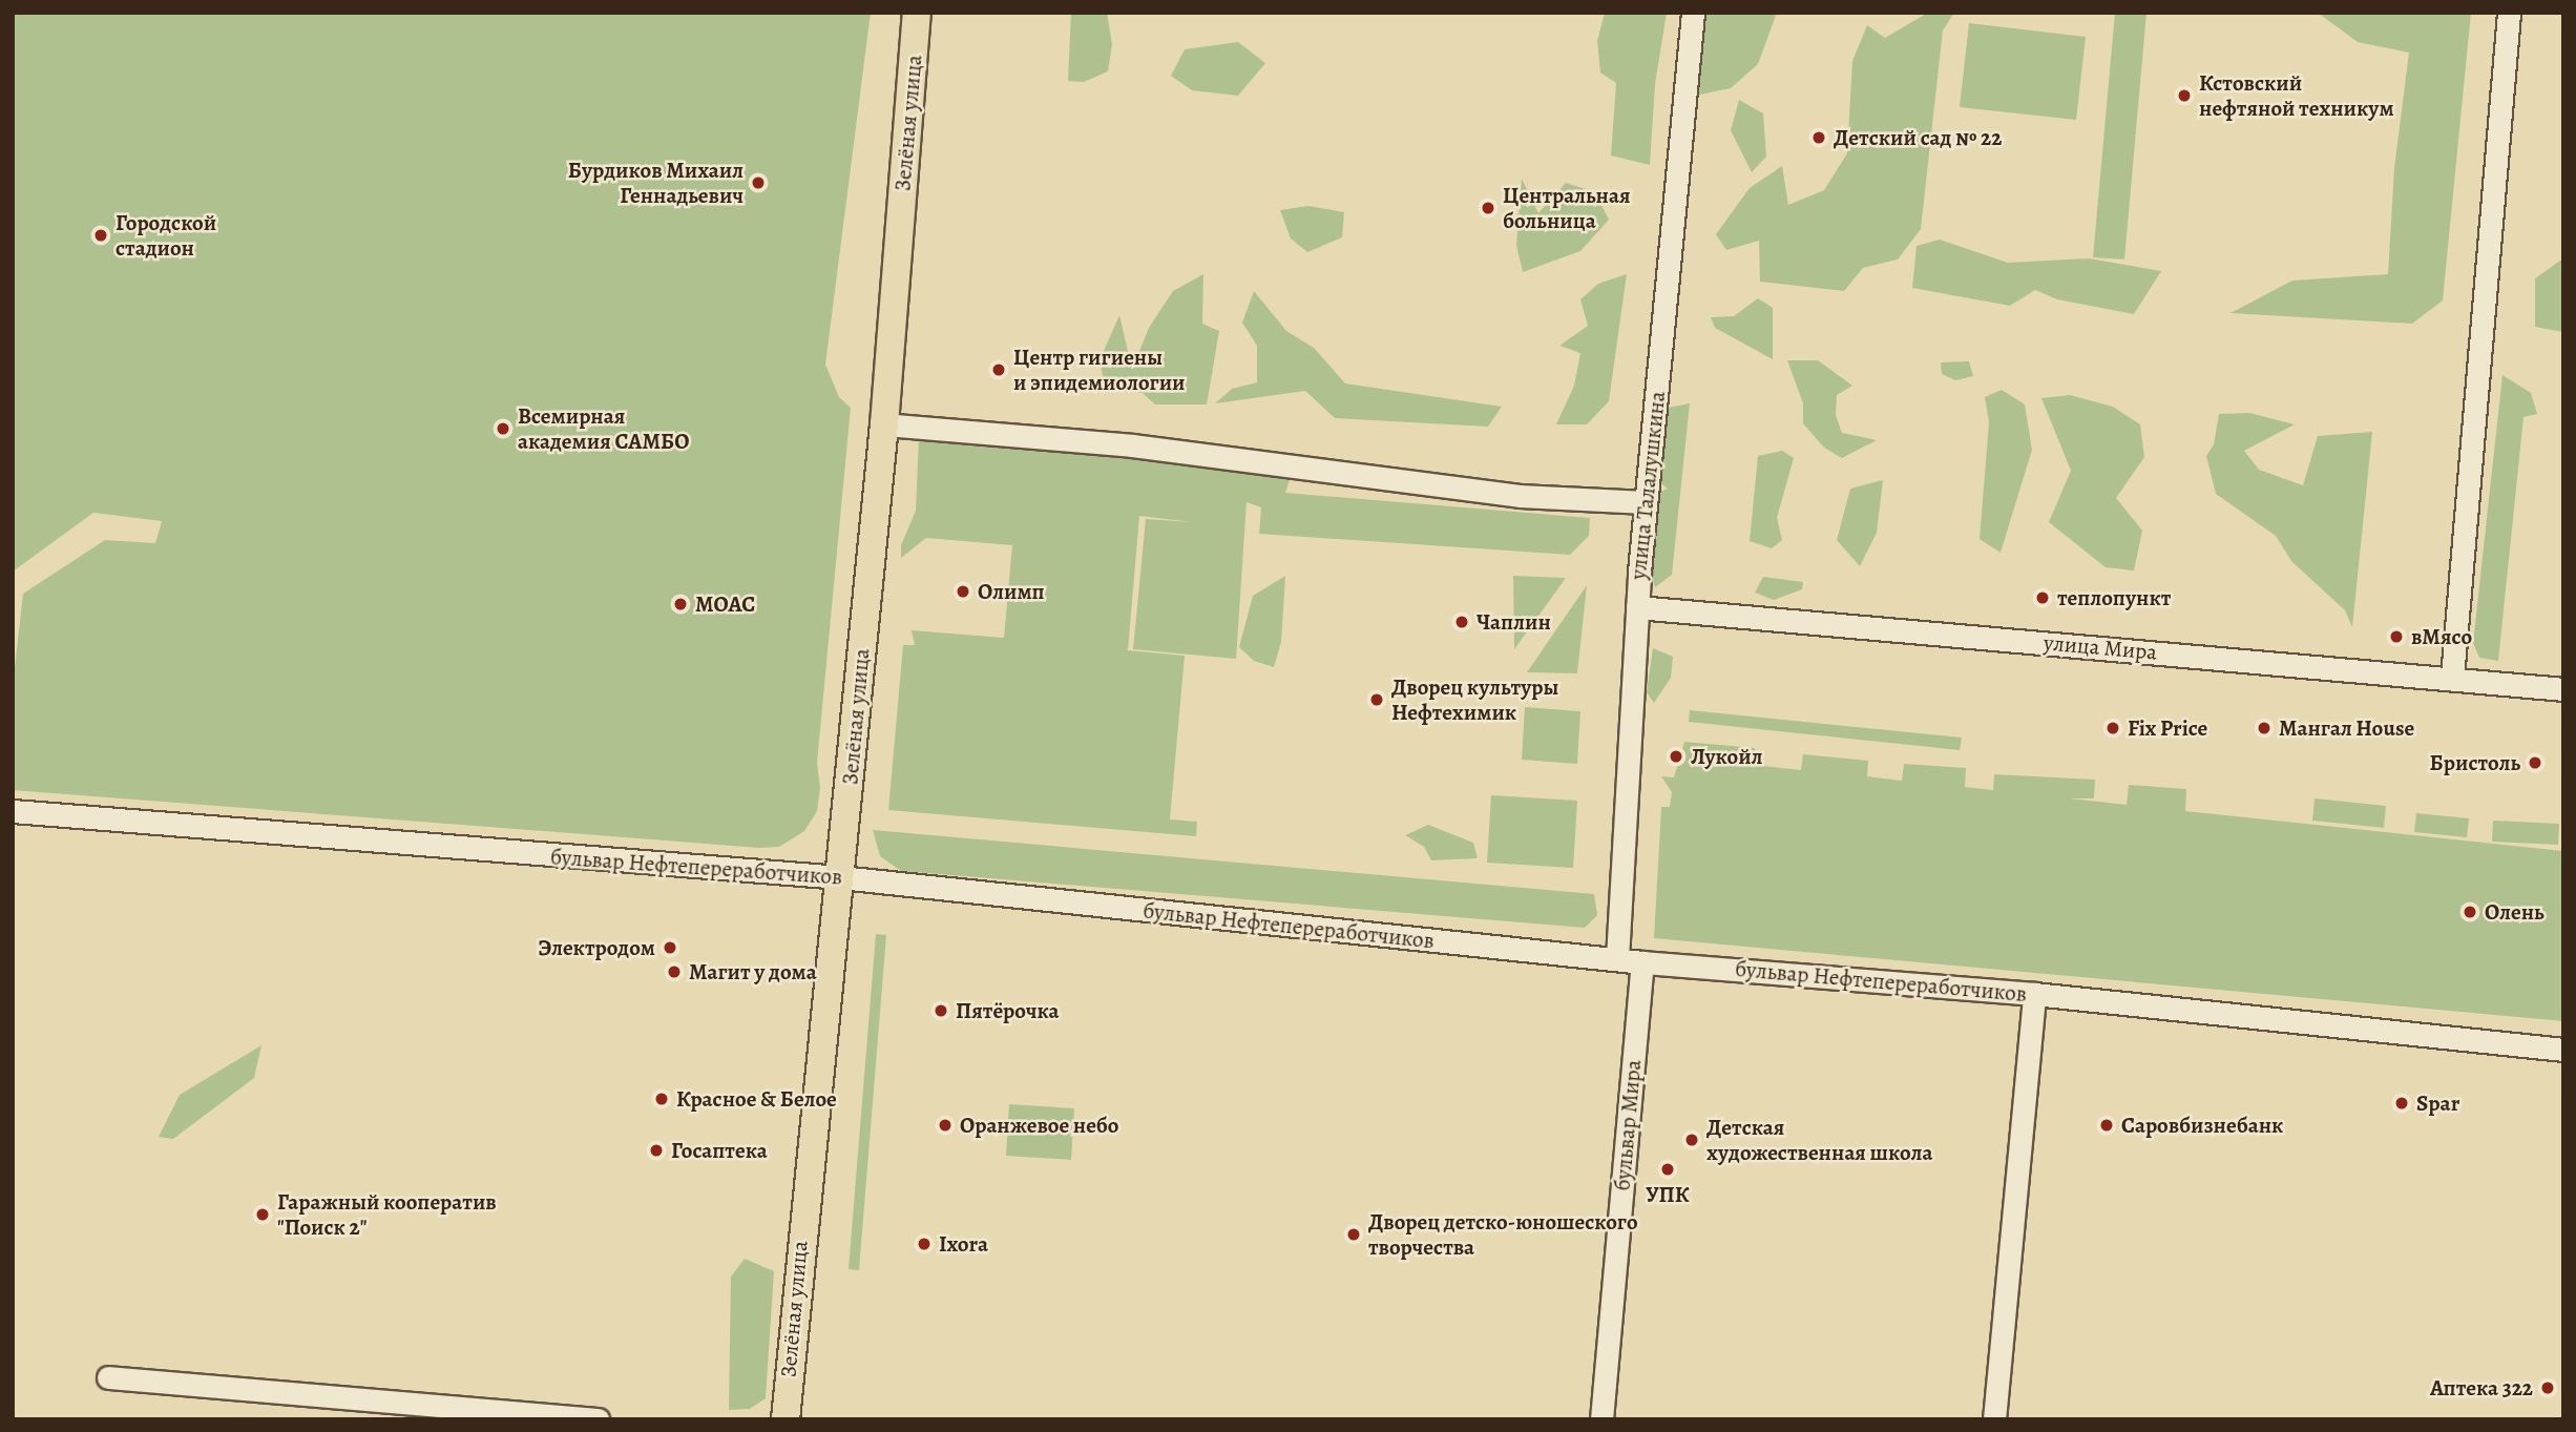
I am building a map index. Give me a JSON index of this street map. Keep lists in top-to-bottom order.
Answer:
{
  "streets": {
    "main road": ["Зелёная улица"],
    "street": [
      "улица Талалушкина",
      "улица Мира",
      "бульвар Нефтепереработчиков",
      "бульвар Мира"
    ]
  },
  "crossings": [
    ["Зелёная улица", "бульвар Нефтепереработчиков"],
    ["улица Талалушкина", "улица Мира"],
    ["улица Талалушкина", "бульвар Нефтепереработчиков"],
    ["бульвар Нефтепереработчиков", "бульвар Мира"]
  ],
  "places": [
    "Кстовский нефтяной техникум",
    "Детский сад № 22",
    "Бурдиков Михаил Геннадьевич",
    "Центральная больница",
    "Городской стадион",
    "Центр гигиены и эпидемиологии",
    "Всемирная академия САМБО",
    "Олимп",
    "теплопункт",
    "МОАС",
    "Чаплин",
    "вМясо",
    "Дворец культуры Нефтехимик",
    "Fix Price",
    "Мангал House",
    "Лукойл",
    "Бристоль",
    "Олень",
    "Электродом",
    "Магит у дома",
    "Пятёрочка",
    "Красное & Белое",
    "Spar",
    "Оранжевое небо",
    "Саровбизнебанк",
    "Детская художественная школа",
    "Госаптека",
    "УПК",
    "Гаражный кооператив \"Поиск 2\"",
    "Дворец детско-юношеского творчества",
    "Ixora",
    "Аптека 322"
  ]
}
